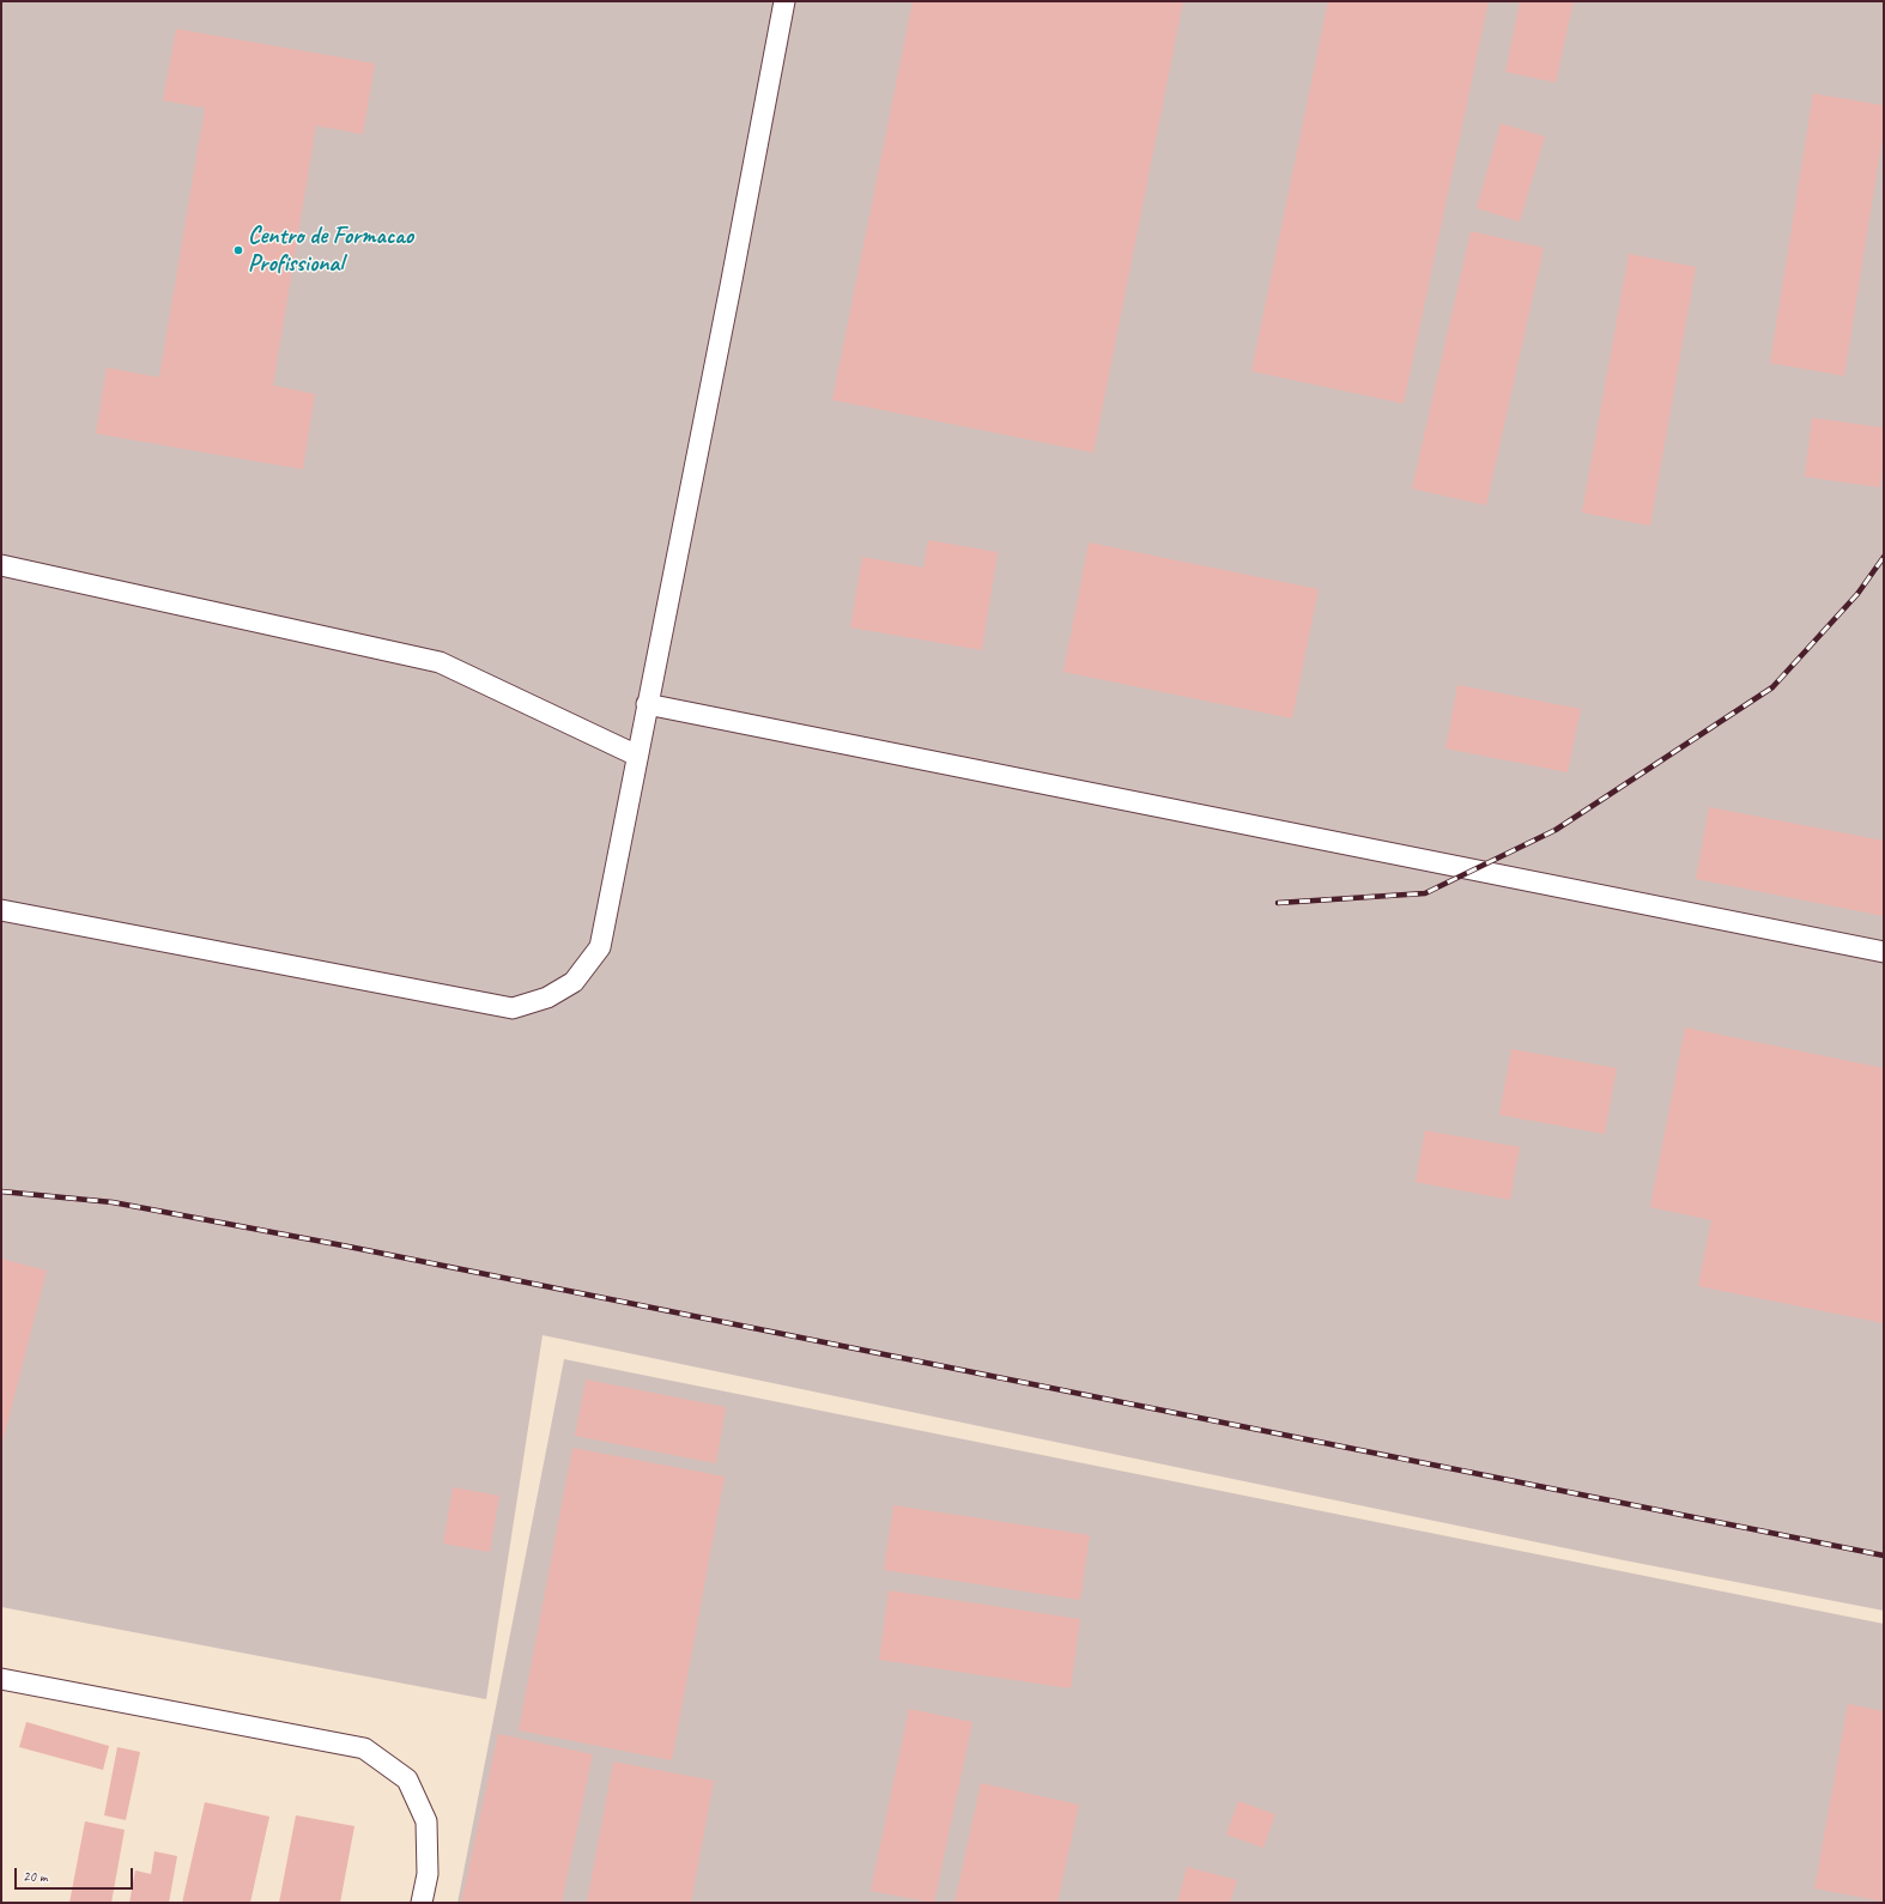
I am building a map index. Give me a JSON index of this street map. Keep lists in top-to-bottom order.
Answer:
{
  "places": ["Centro de Formacao Profissional"],
  "scale_bar": "20 m"
}
